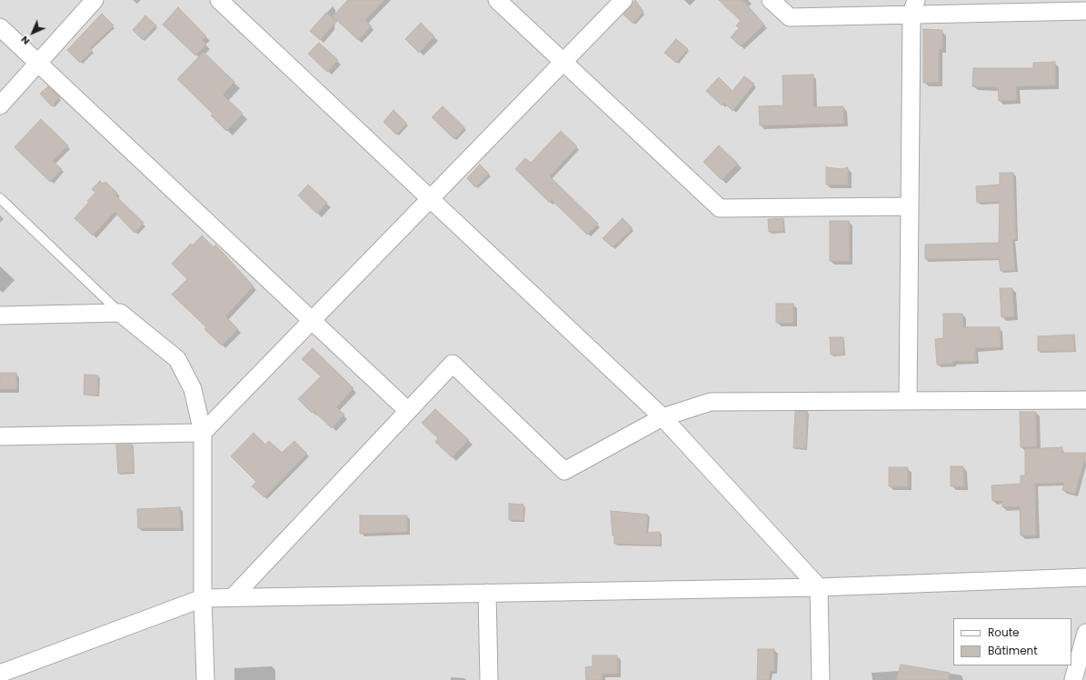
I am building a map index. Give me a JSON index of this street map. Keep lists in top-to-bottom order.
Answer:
{
  "legend": ["Route", "Bâtiment"],
  "north": "bottom left"
}
